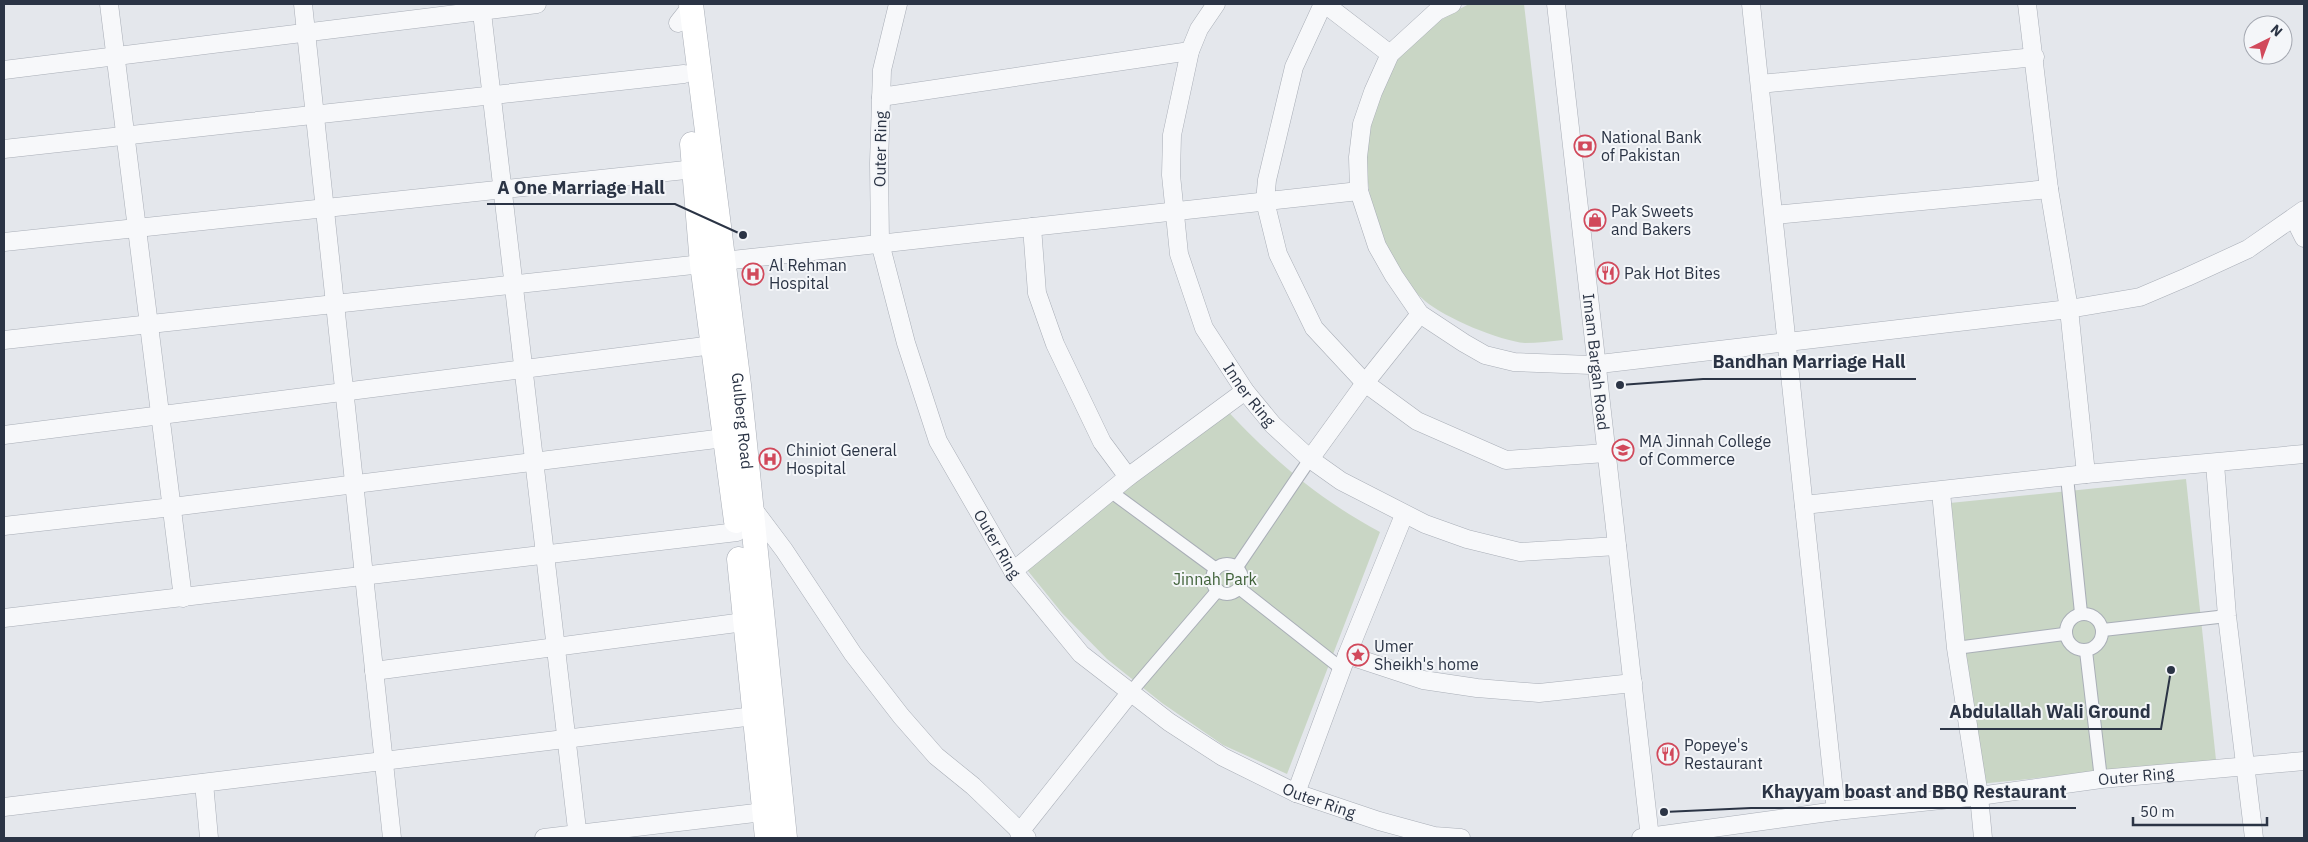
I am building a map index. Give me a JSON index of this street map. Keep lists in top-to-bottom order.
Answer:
{
  "streets": {
    "main road": ["Gulberg Road"],
    "street": ["Outer Ring", "Imam Bargah Road", "Inner Ring"]
  },
  "crossings": [
    ["Outer Ring", "Imam Bargah Road"],
    ["Imam Bargah Road", "Inner Ring"]
  ],
  "parks": ["Jinnah Park"],
  "places": {
    "bank": ["National Bank of Pakistan"],
    "shop": ["Pak Sweets and Bakers"],
    "other": [
      "A One Marriage Hall",
      "Bandhan Marriage Hall",
      "Abdulallah Wali Ground",
      "Khayyam boast and BBQ Restaurant"
    ],
    "restaurant": ["Pak Hot Bites", "Popeye's Restaurant"],
    "hospital": ["Al Rehman Hospital", "Chiniot General Hospital"],
    "school or university": ["MA Jinnah College of Commerce"],
    "place": ["Umer Sheikh's home"]
  },
  "scale_bar": "50 m",
  "north": "top right"
}
